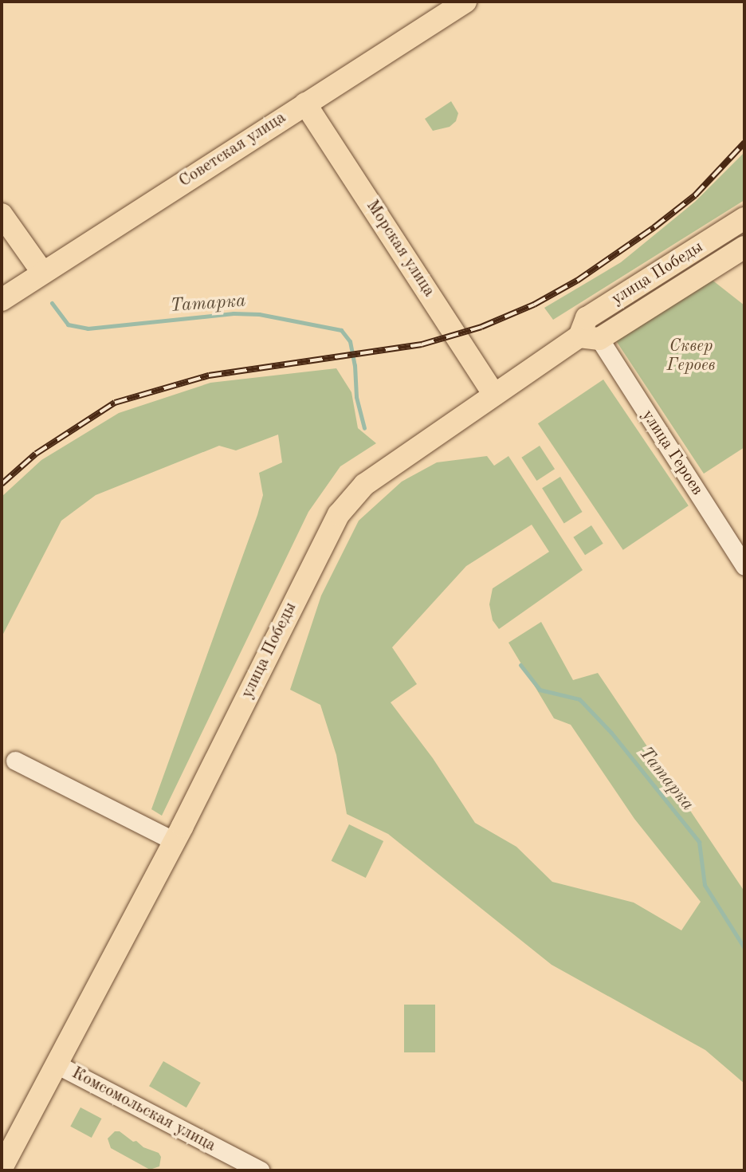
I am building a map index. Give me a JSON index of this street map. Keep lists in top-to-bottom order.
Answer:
{
  "streets": {
    "main road": ["Советская улица", "Морская улица", "улица Победы"],
    "street": ["улица Героев", "Комсомольская улица"]
  },
  "crossings": [
    ["Советская улица", "Морская улица"],
    ["Морская улица", "улица Победы"],
    ["улица Победы", "улица Героев"],
    ["улица Победы", "Комсомольская улица"]
  ],
  "water": ["Татарка"],
  "parks": ["Сквер Героев"]
}
